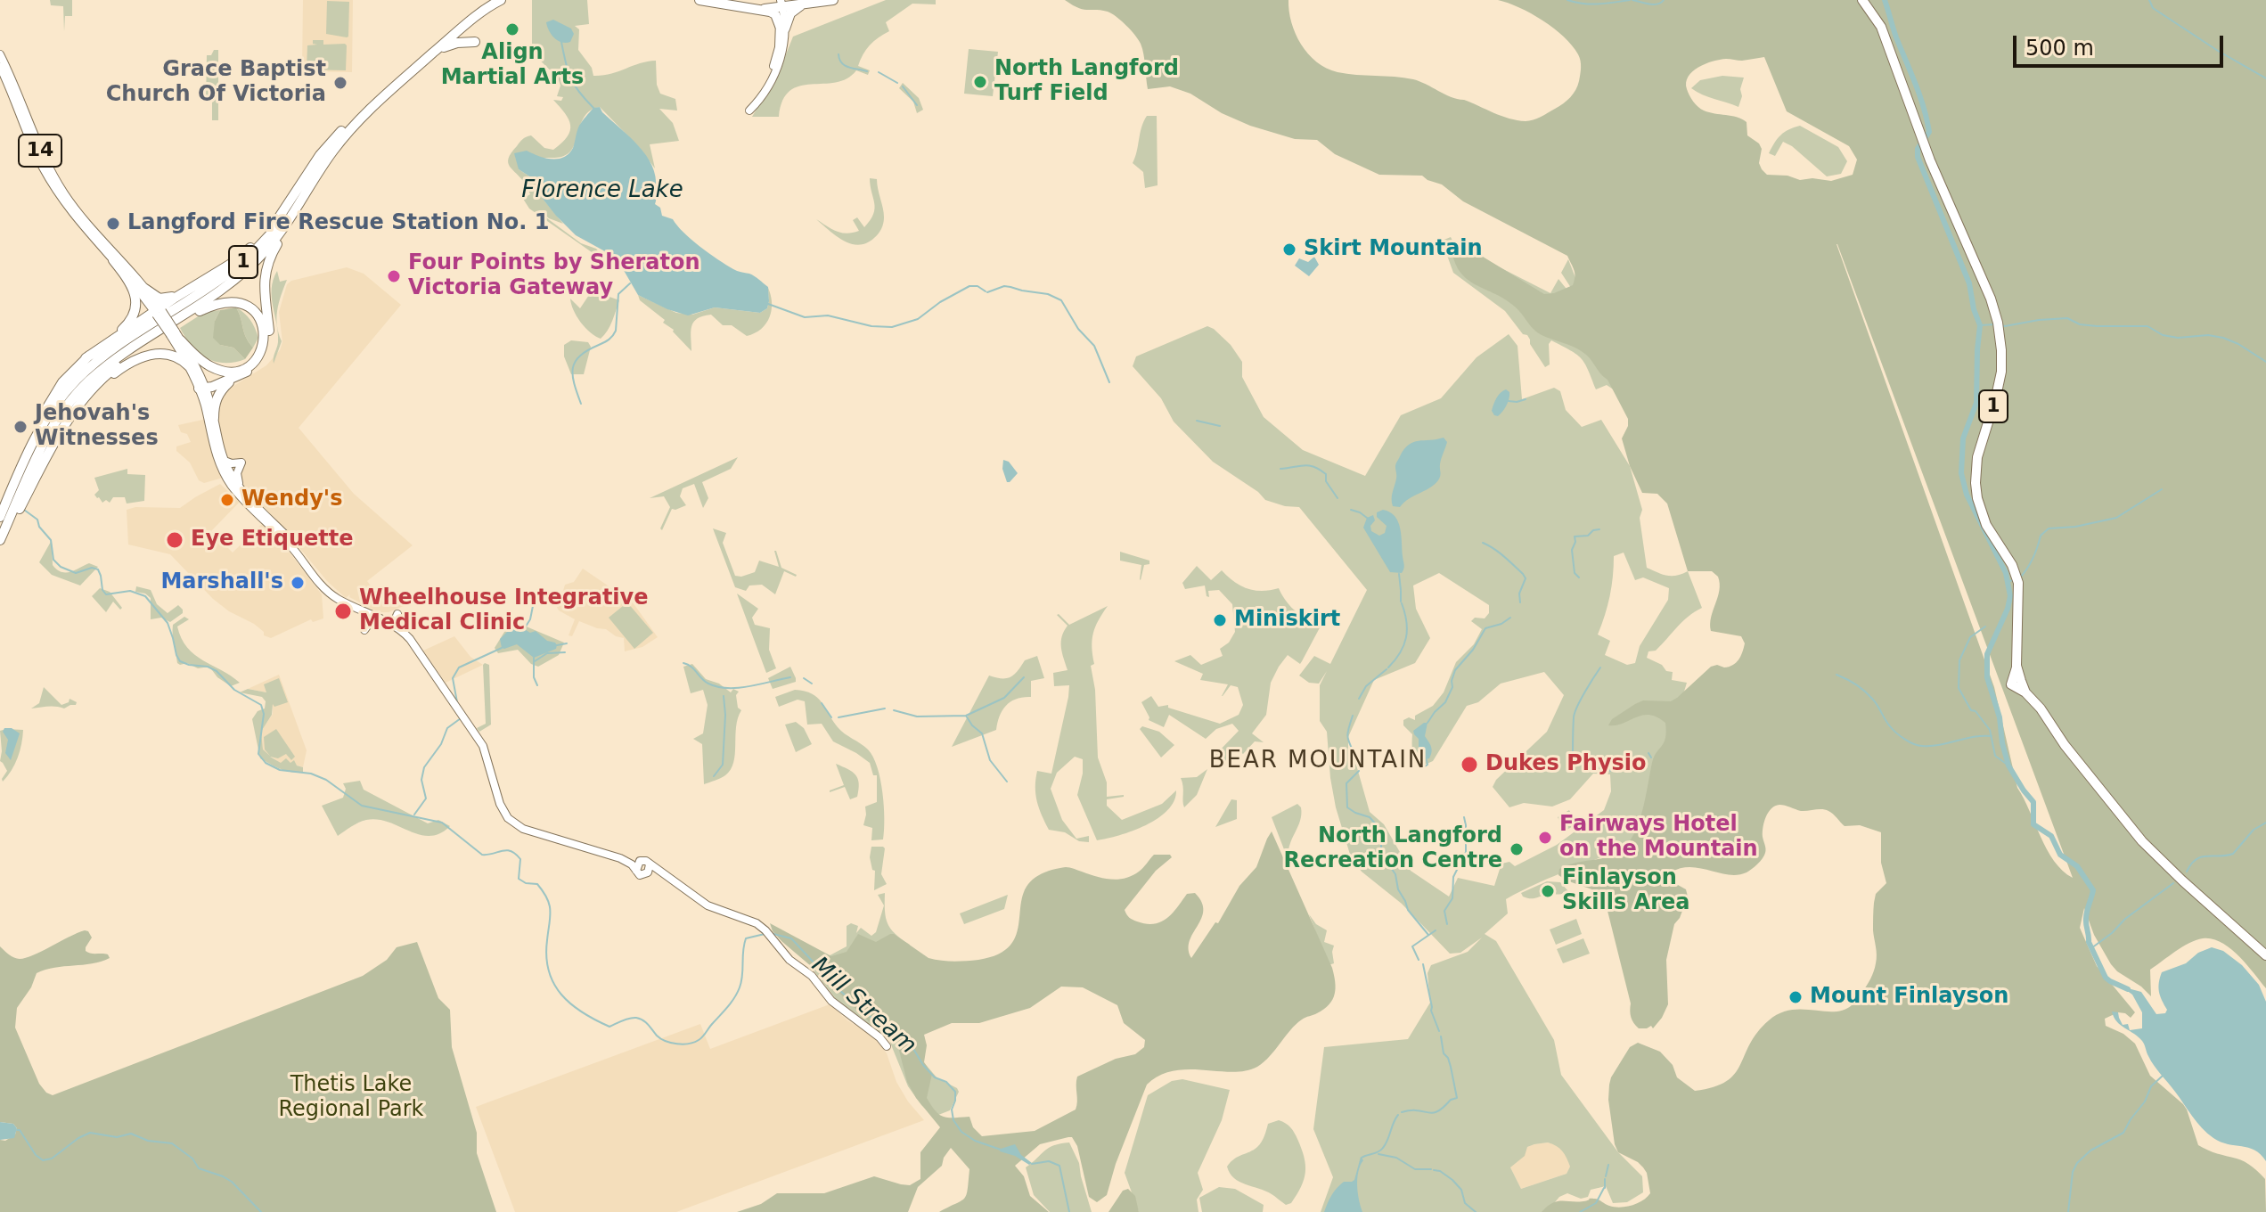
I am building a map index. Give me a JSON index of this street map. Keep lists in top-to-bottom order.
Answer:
{
  "streets": {
    "highway": ["1"],
    "main road": ["14"]
  },
  "districts": ["BEAR MOUNTAIN"],
  "water": ["Florence Lake", "Mill Stream"],
  "parks": ["Thetis Lake Regional Park"],
  "places": [
    "Align Martial Arts",
    "North Langford Turf Field",
    "Grace Baptist Church Of Victoria",
    "Langford Fire Rescue Station No. 1",
    "Skirt Mountain",
    "Four Points by Sheraton Victoria Gateway",
    "Jehovah's Witnesses",
    "Wendy's",
    "Eye Etiquette",
    "Marshall's",
    "Wheelhouse Integrative Medical Clinic",
    "Miniskirt",
    "Dukes Physio",
    "Fairways Hotel on the Mountain",
    "North Langford Recreation Centre",
    "Finlayson Skills Area",
    "Mount Finlayson"
  ],
  "scale_bar": "500 m"
}
